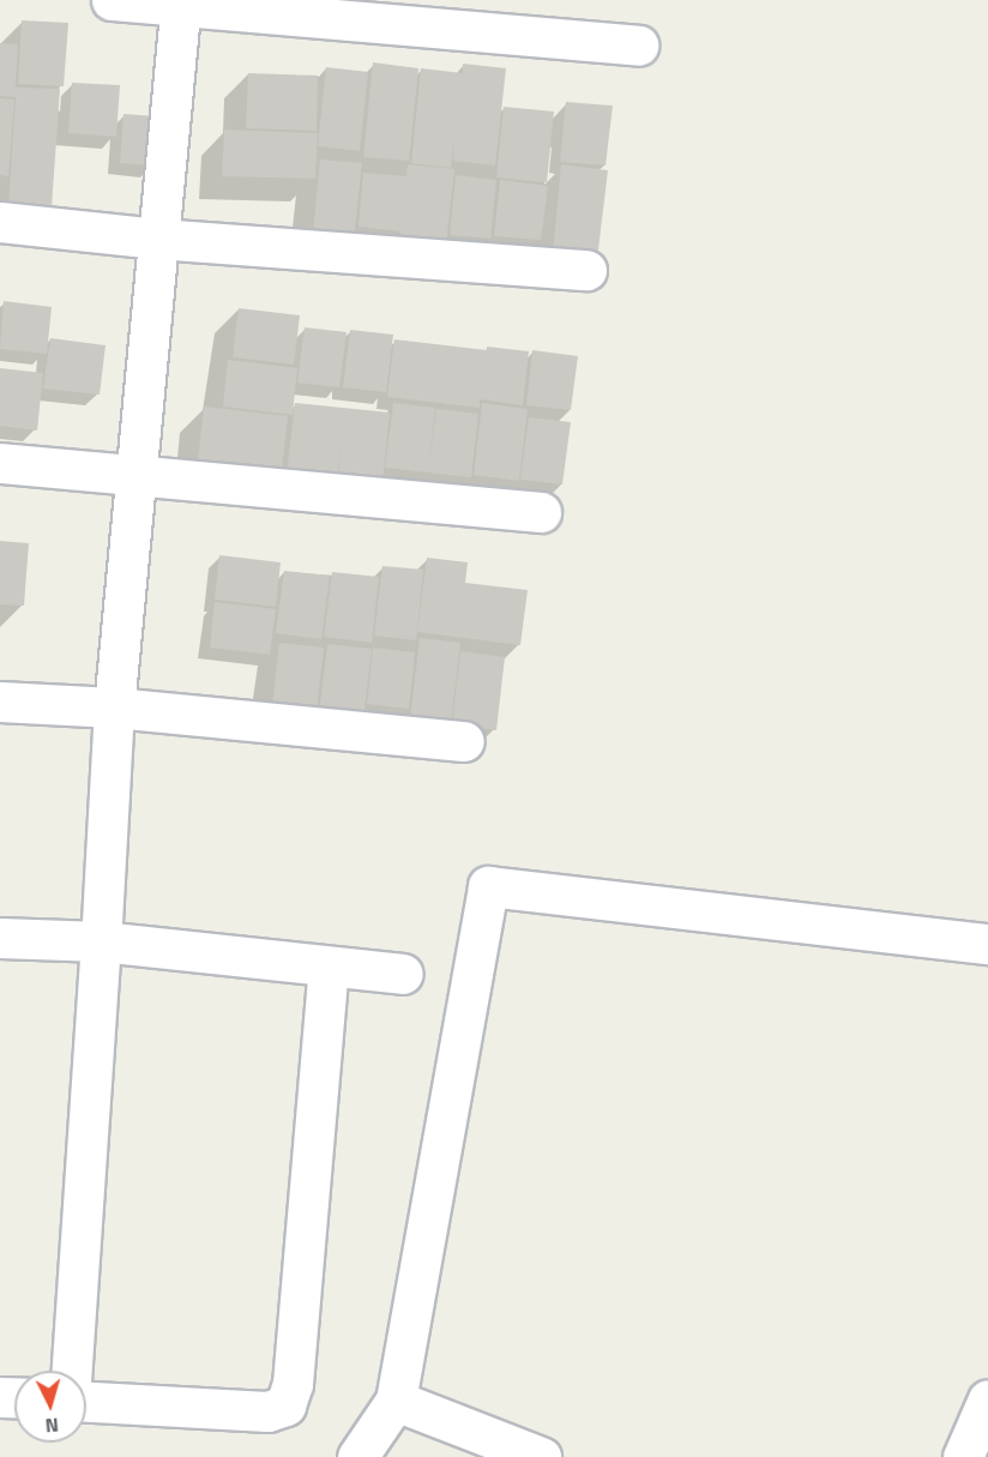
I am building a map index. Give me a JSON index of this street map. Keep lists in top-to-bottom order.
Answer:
{
  "north": "bottom"
}
